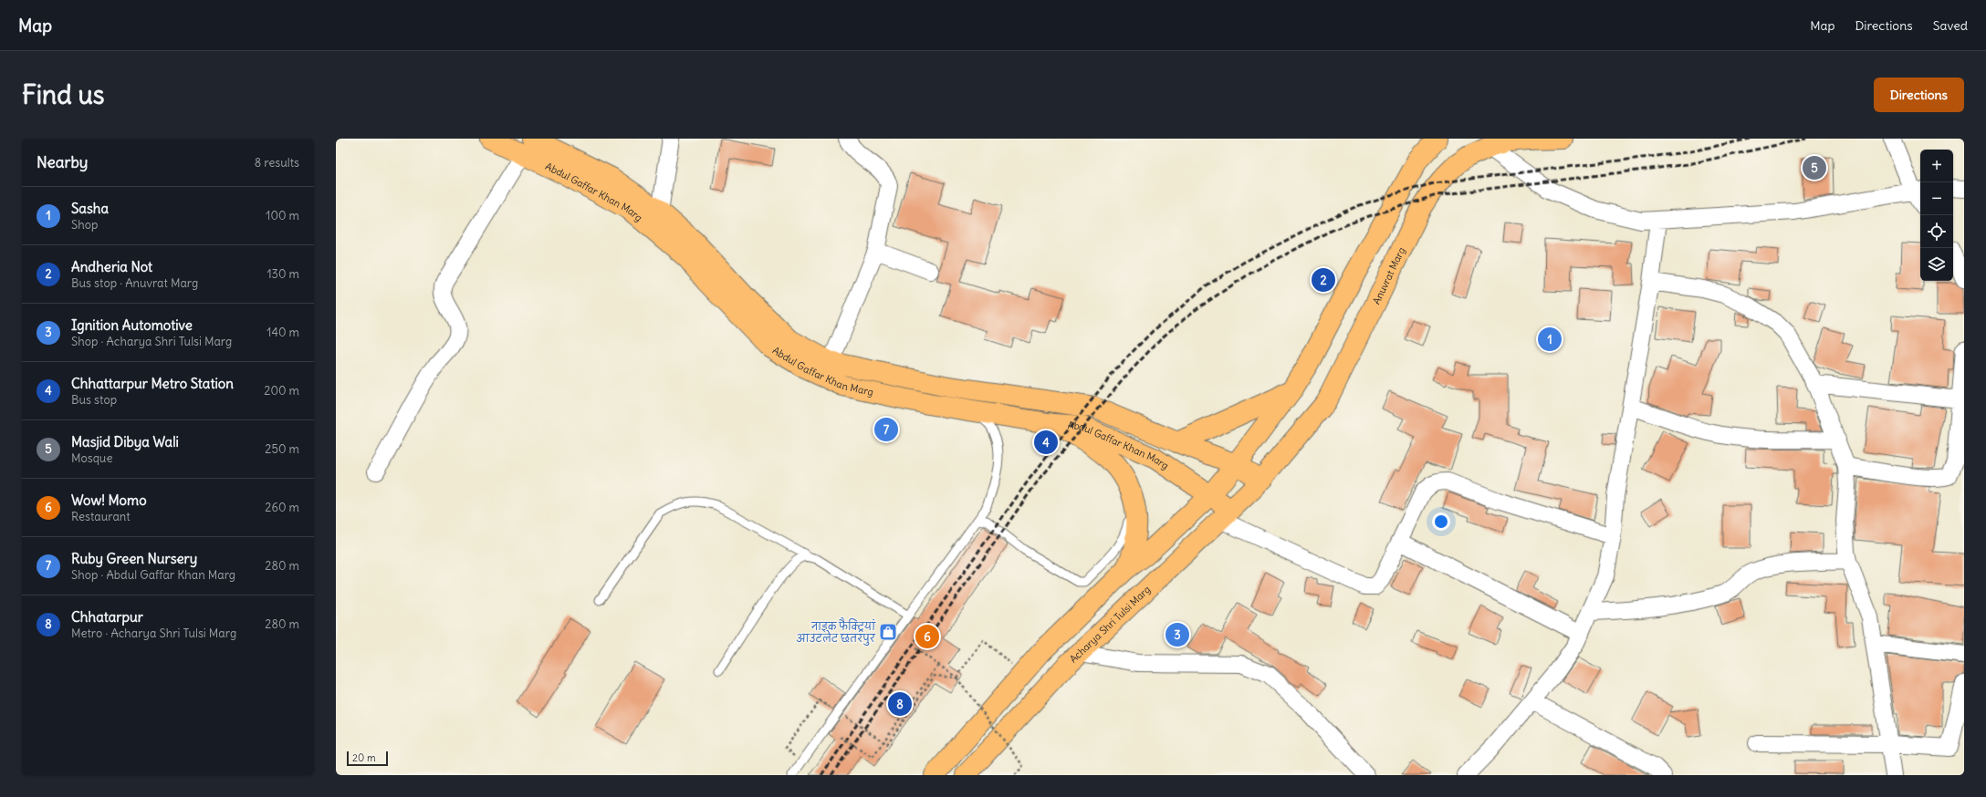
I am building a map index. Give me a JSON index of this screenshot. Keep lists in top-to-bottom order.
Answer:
{
  "streets": {
    "main road": ["Abdul Gaffar Khan Marg", "Anuvrat Marg", "Acharya Shri Tulsi Marg"]
  },
  "crossings": [
    ["Abdul Gaffar Khan Marg", "Anuvrat Marg"],
    ["Abdul Gaffar Khan Marg", "Acharya Shri Tulsi Marg"],
    ["Anuvrat Marg", "Acharya Shri Tulsi Marg"]
  ],
  "places": {
    "shop": ["नाइक फैक्ट्रियां आउटलेट छतरपुर"]
  },
  "scale_bar": "20 m",
  "page": {
    "header": "Map",
    "nav": ["Map", "Directions", "Saved"],
    "buttons": "Directions",
    "title": "Find us",
    "heading": ["Nearby", "8 results"],
    "map_buttons": ["+", "−"],
    "pins": [
      "5",
      "2",
      "1",
      "7",
      "4",
      "3",
      "6",
      "8"
    ],
    "list": [
      {
        "mark": "1",
        "name": "Sasha",
        "note": "Shop",
        "value": "100 m"
      },
      {
        "mark": "2",
        "name": "Andheria Not",
        "note": "Bus stop · Anuvrat Marg",
        "value": "130 m"
      },
      {
        "mark": "3",
        "name": "Ignition Automotive",
        "note": "Shop · Acharya Shri Tulsi Marg",
        "value": "140 m"
      },
      {
        "mark": "4",
        "name": "Chhattarpur Metro Station",
        "note": "Bus stop",
        "value": "200 m"
      },
      {
        "mark": "5",
        "name": "Masjid Dibya Wali",
        "note": "Mosque",
        "value": "250 m"
      },
      {
        "mark": "6",
        "name": "Wow! Momo",
        "note": "Restaurant",
        "value": "260 m"
      },
      {
        "mark": "7",
        "name": "Ruby Green Nursery",
        "note": "Shop · Abdul Gaffar Khan Marg",
        "value": "280 m"
      },
      {
        "mark": "8",
        "name": "Chhatarpur",
        "note": "Metro · Acharya Shri Tulsi Marg",
        "value": "280 m"
      }
    ],
    "scale": "20 m"
  }
}
